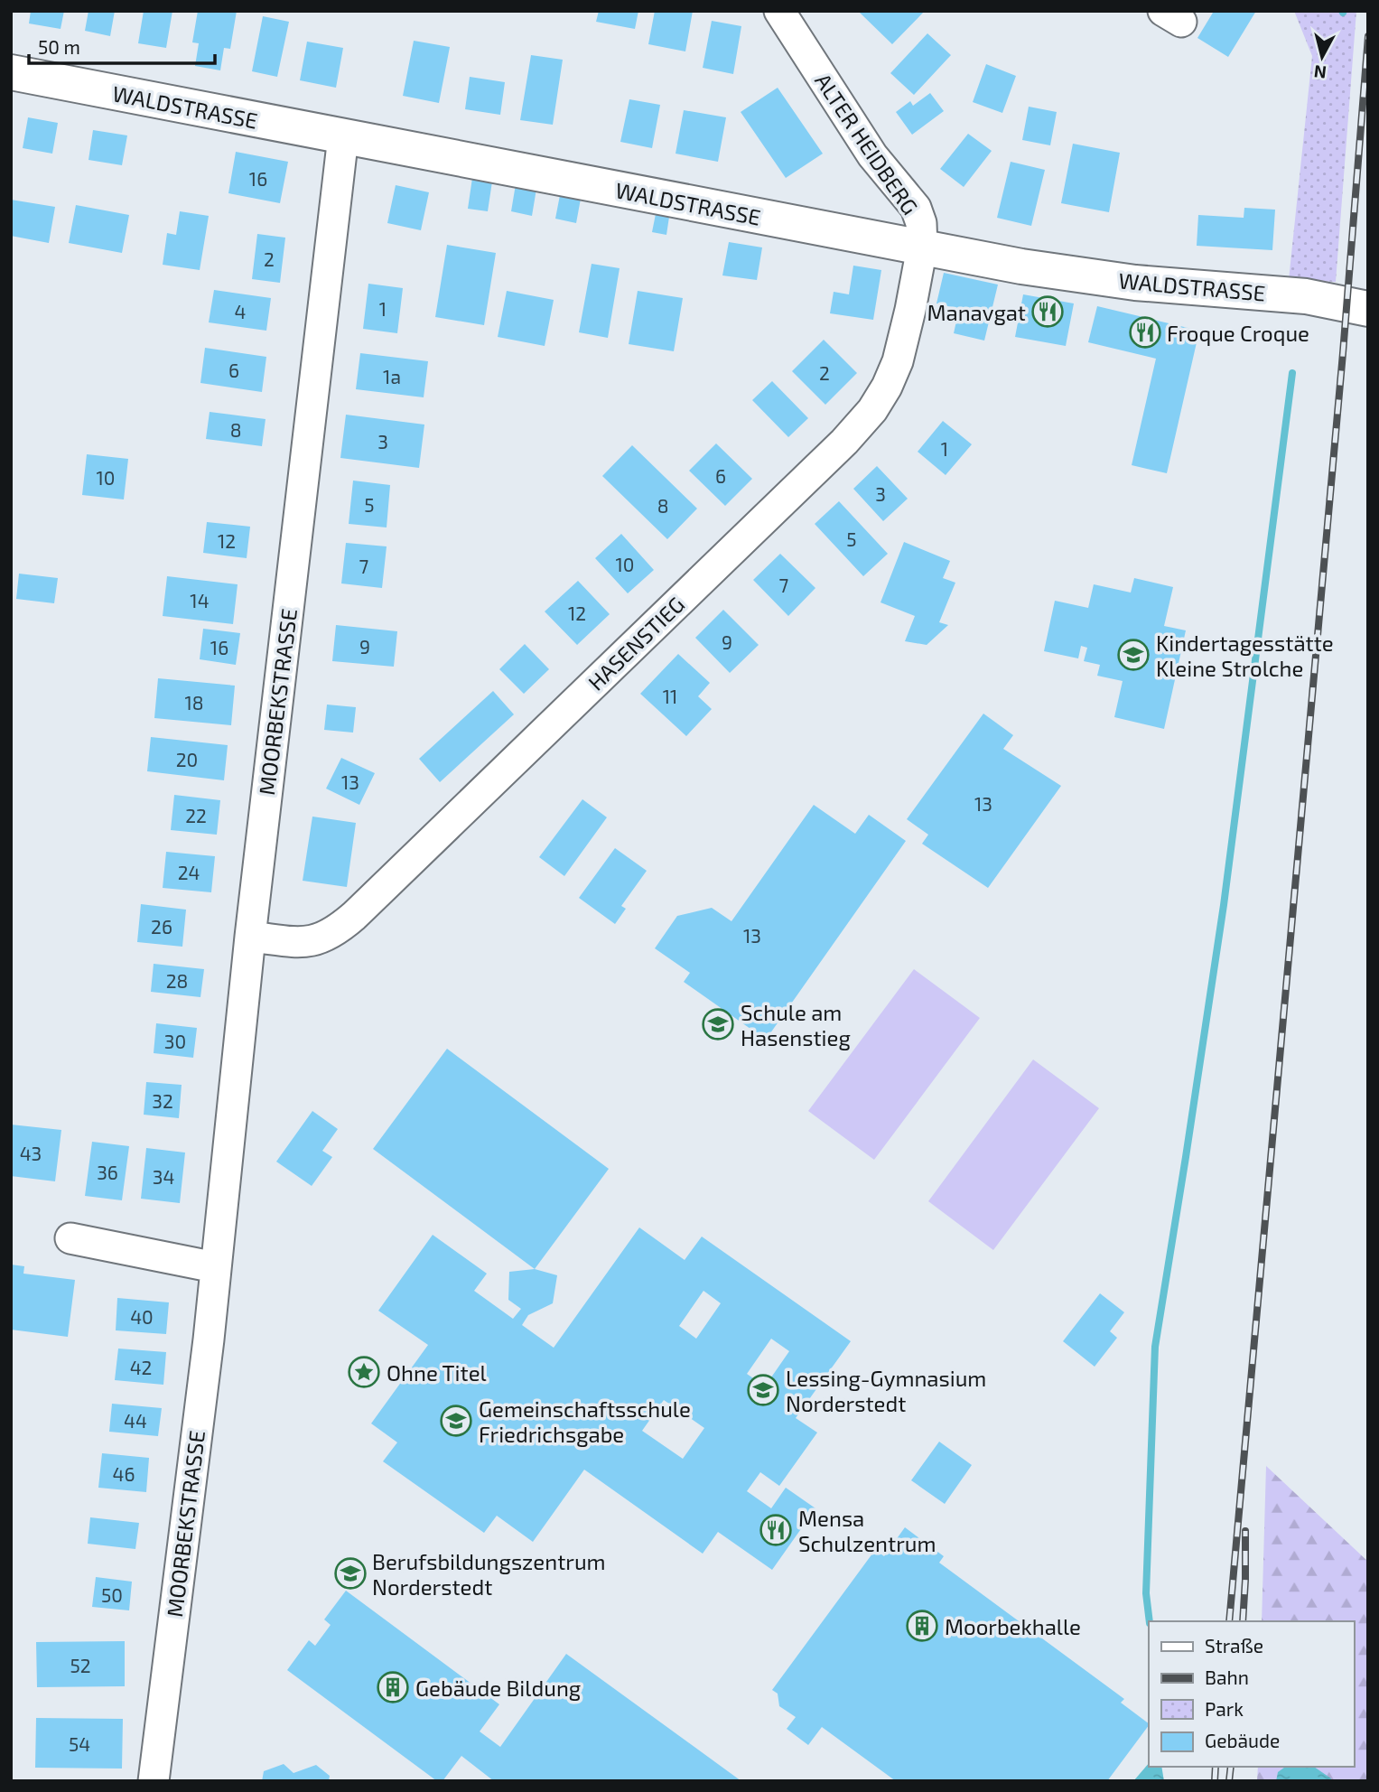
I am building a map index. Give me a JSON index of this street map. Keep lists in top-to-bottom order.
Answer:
{
  "streets": {
    "street": [
      "WALDSTRASSE",
      "ALTER HEIDBERG",
      "HASENSTIEG",
      "MOORBEKSTRASSE"
    ]
  },
  "crossings": [
    ["WALDSTRASSE", "ALTER HEIDBERG"],
    ["WALDSTRASSE", "HASENSTIEG"],
    ["WALDSTRASSE", "MOORBEKSTRASSE"],
    ["ALTER HEIDBERG", "HASENSTIEG"],
    ["HASENSTIEG", "MOORBEKSTRASSE"]
  ],
  "places": {
    "restaurant": ["Manavgat", "Froque Croque", "Mensa Schulzentrum"],
    "school or university": [
      "Kindertagesstätte Kleine Strolche",
      "Schule am Hasenstieg",
      "Lessing-Gymnasium Norderstedt",
      "Gemeinschaftsschule Friedrichsgabe",
      "Berufsbildungszentrum Norderstedt"
    ],
    "place": ["Ohne Titel"],
    "building": ["Moorbekhalle", "Gebäude Bildung"]
  },
  "house_numbers": [
    "16",
    "2",
    "1",
    "4",
    "6",
    "2",
    "1a",
    "8",
    "3",
    "1",
    "6",
    "10",
    "3",
    "5",
    "8",
    "5",
    "12",
    "10",
    "7",
    "7",
    "14",
    "12",
    "9",
    "9",
    "16",
    "11",
    "18",
    "20",
    "13",
    "13",
    "22",
    "24",
    "26",
    "13",
    "28",
    "30",
    "32",
    "43",
    "36",
    "34",
    "40",
    "42",
    "44",
    "46",
    "50",
    "52",
    "54"
  ],
  "legend": [
    "Straße",
    "Bahn",
    "Park",
    "Gebäude"
  ],
  "scale_bar": "50 m",
  "north": "bottom"
}
